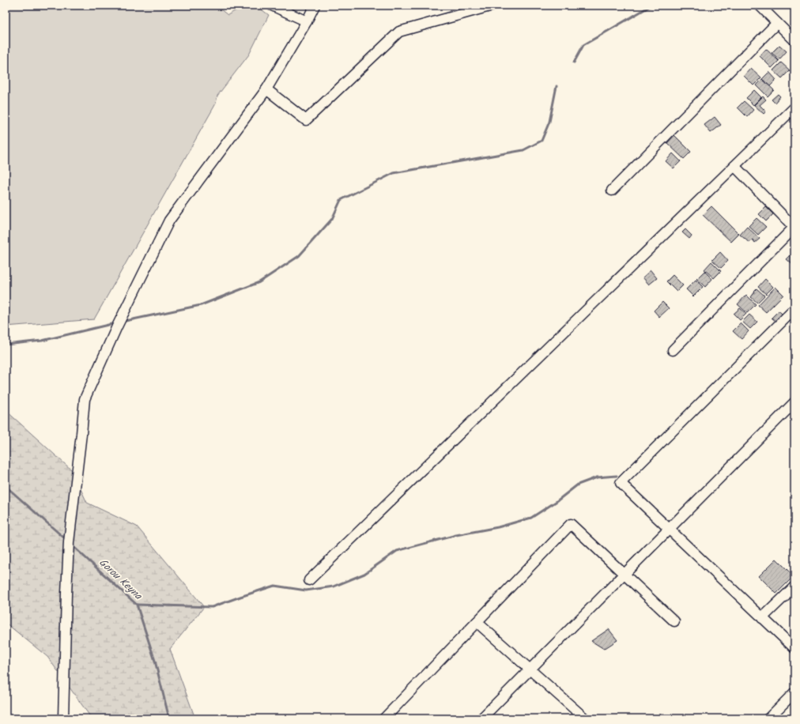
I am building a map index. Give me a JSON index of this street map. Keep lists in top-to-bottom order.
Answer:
{
  "water": ["Gorou Keyna"]
}
